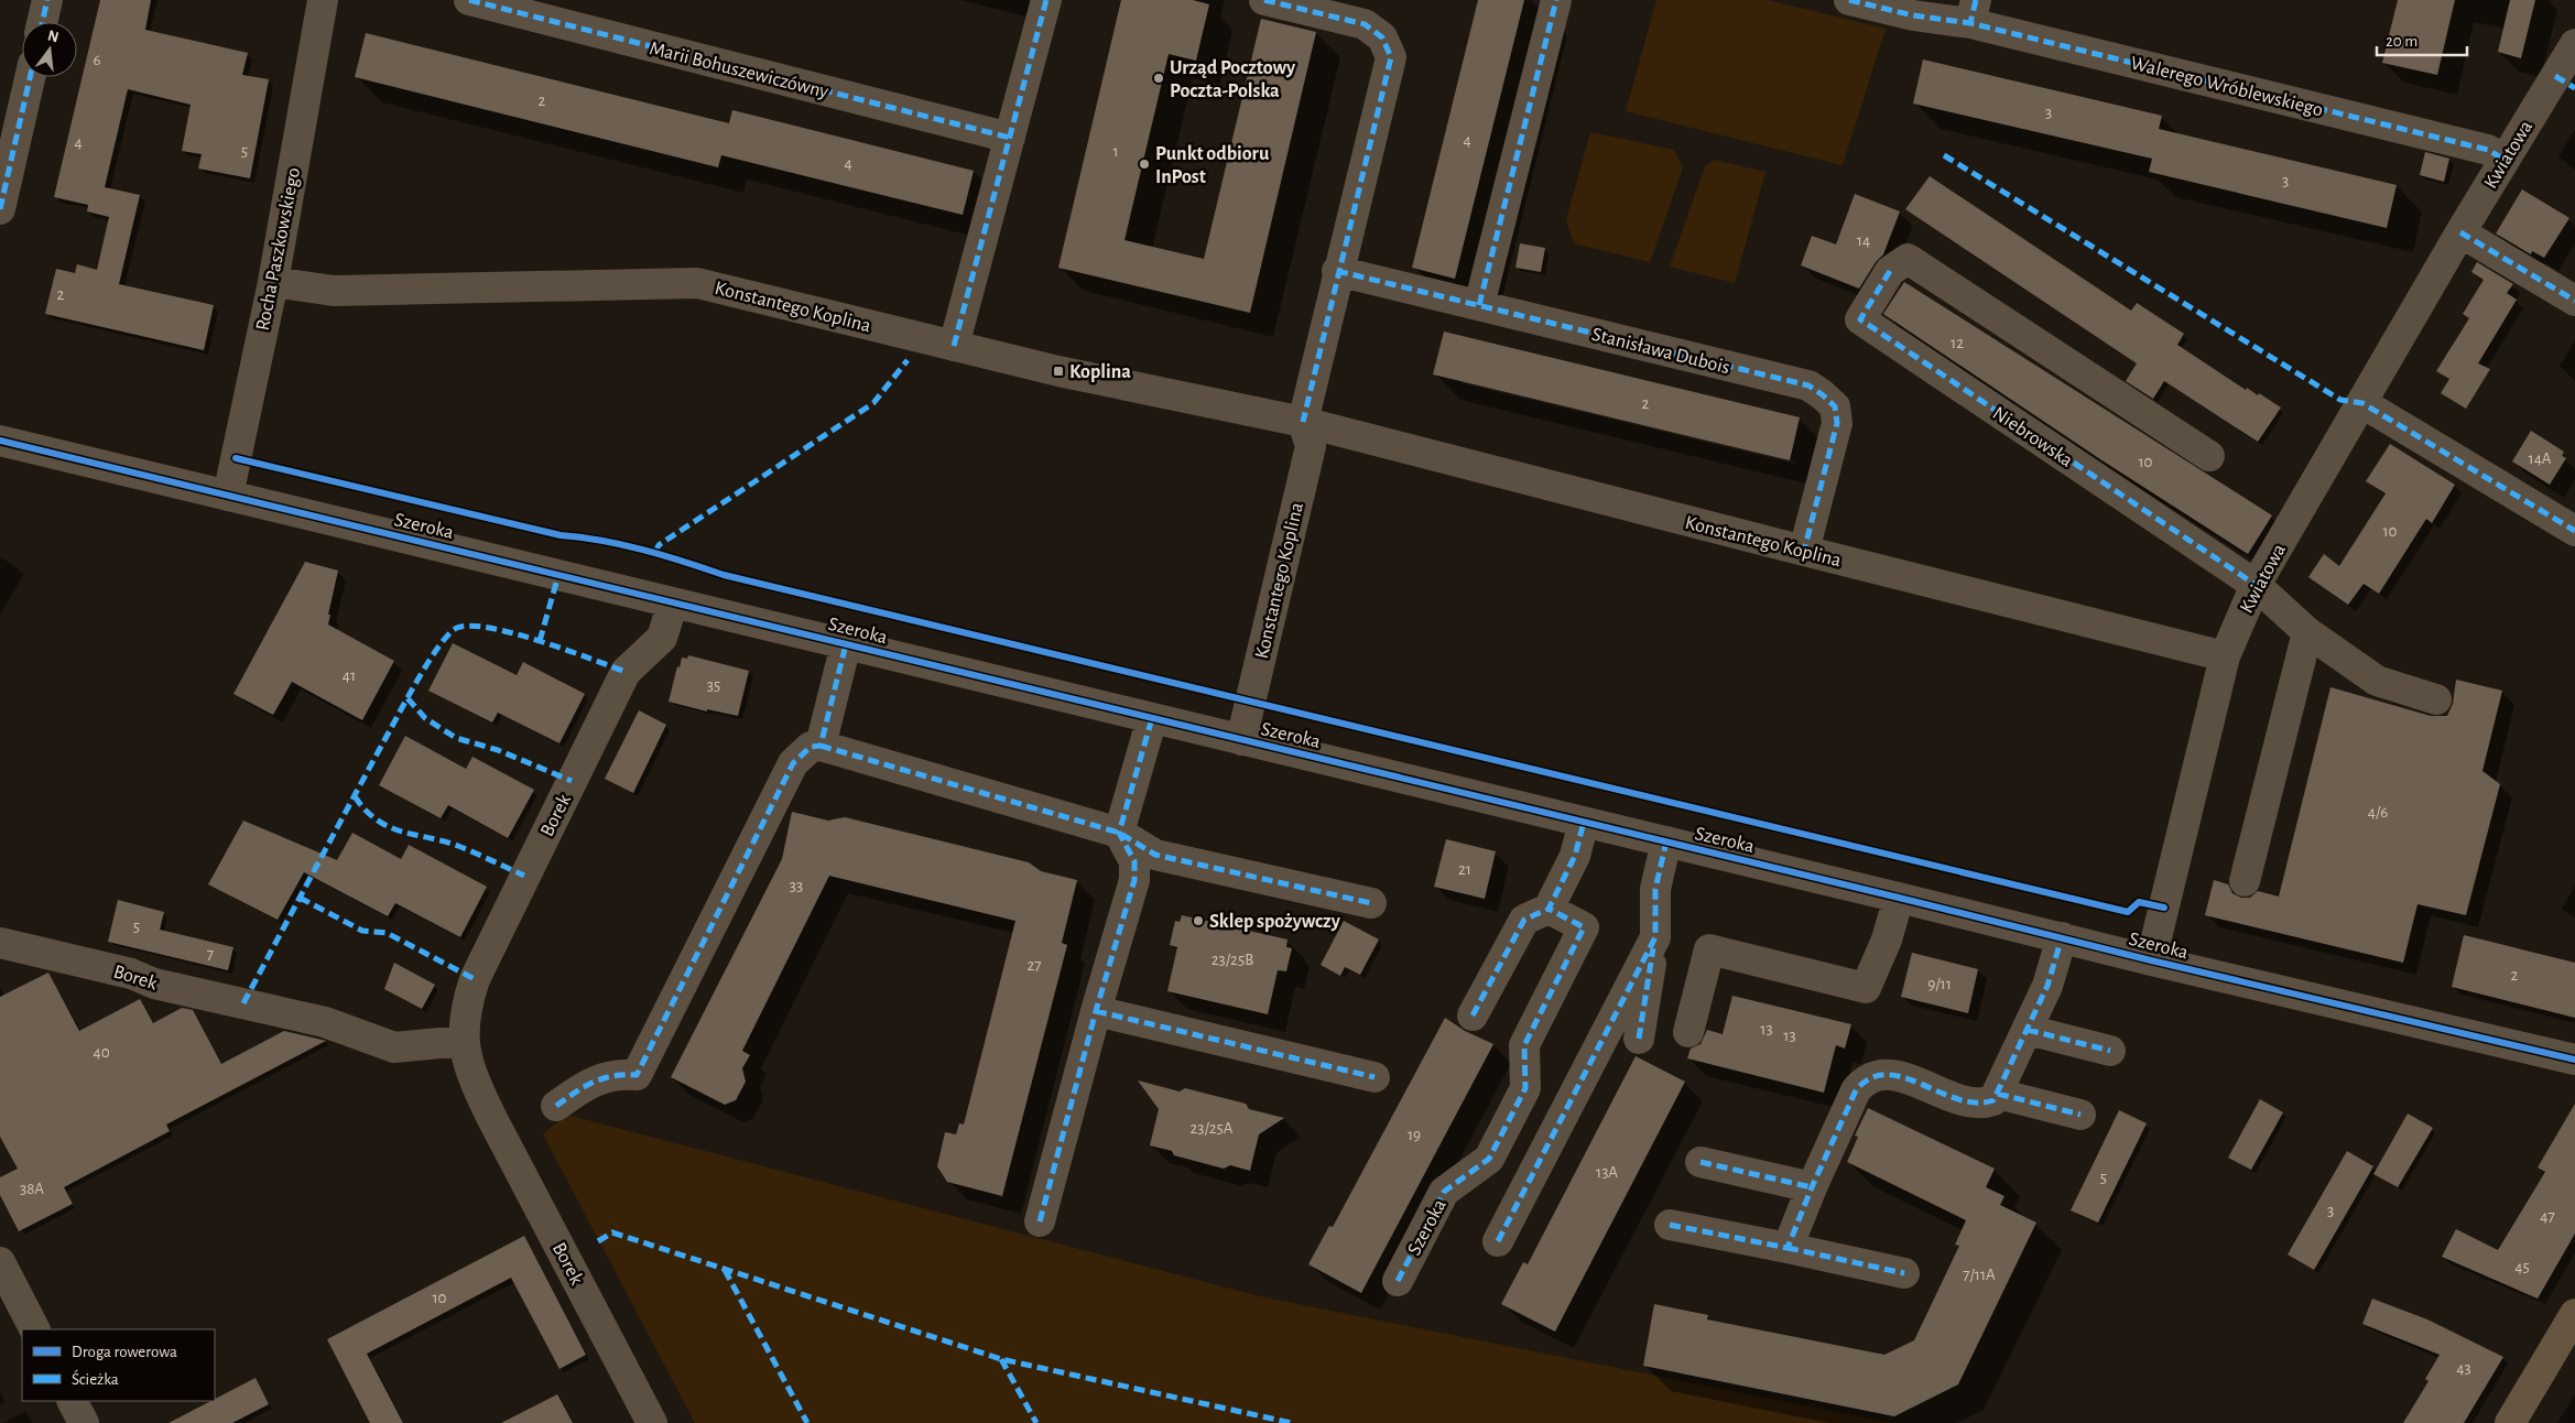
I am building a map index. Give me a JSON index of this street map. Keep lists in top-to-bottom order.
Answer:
{
  "streets": {
    "street": [
      "Marii Bohuszewiczówny",
      "Walerego Wróblewskiego",
      "Kwiatowa",
      "Rocha Paszkowskiego",
      "Konstantego Koplina",
      "Stanisława Dubois",
      "Niebrowska",
      "Szeroka",
      "Borek"
    ]
  },
  "crossings": [
    ["Walerego Wróblewskiego", "Kwiatowa"],
    ["Kwiatowa", "Konstantego Koplina"],
    ["Kwiatowa", "Niebrowska"],
    ["Kwiatowa", "Szeroka"],
    ["Rocha Paszkowskiego", "Konstantego Koplina"],
    ["Rocha Paszkowskiego", "Szeroka"],
    ["Konstantego Koplina", "Stanisława Dubois"],
    ["Konstantego Koplina", "Szeroka"],
    ["Szeroka", "Borek"]
  ],
  "places": {
    "other": ["Urząd Pocztowy Poczta-Polska", "Punkt odbioru InPost", "Sklep spożywczy"],
    "transit": ["Koplina"]
  },
  "house_numbers": [
    "6",
    "2",
    "3",
    "4",
    "4",
    "5",
    "1",
    "4",
    "3",
    "14",
    "2",
    "12",
    "2",
    "14A",
    "10",
    "10",
    "41",
    "35",
    "4/6",
    "21",
    "33",
    "5",
    "7",
    "23/25B",
    "27",
    "2",
    "9/11",
    "13",
    "13",
    "40",
    "23/25A",
    "19",
    "13A",
    "5",
    "38A",
    "3",
    "47",
    "45",
    "7/11A",
    "10",
    "43"
  ],
  "legend": ["Droga rowerowa", "Ścieżka"],
  "scale_bar": "20 m",
  "north": "top"
}
